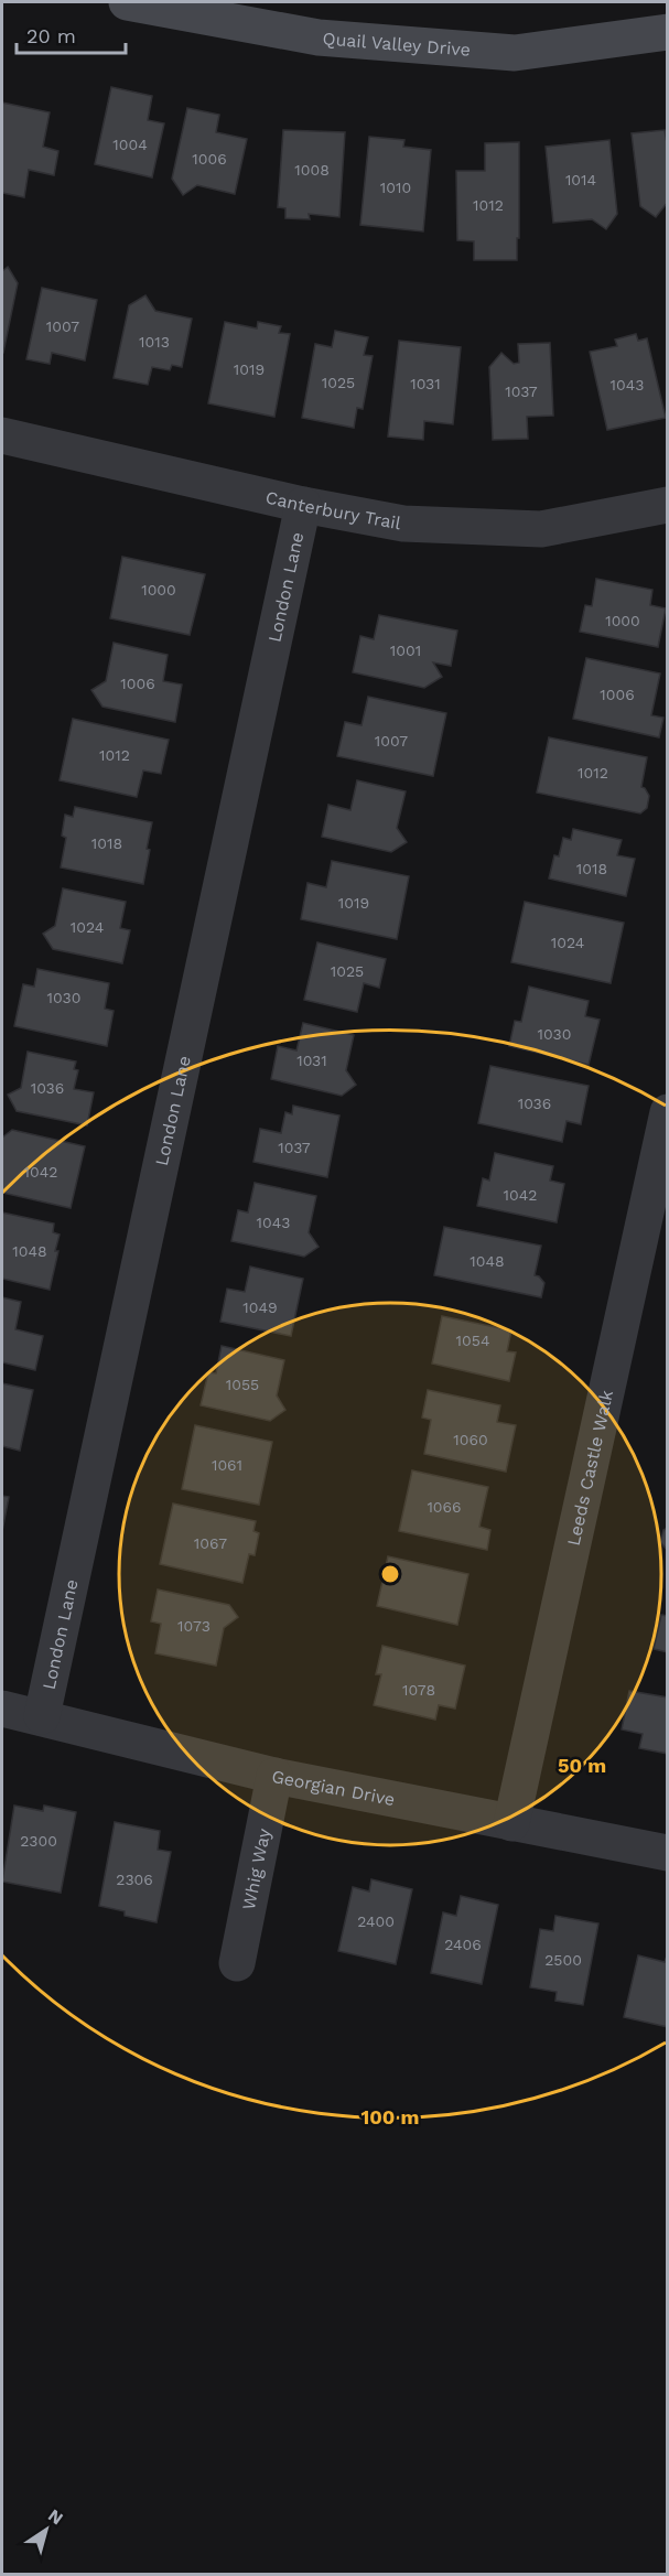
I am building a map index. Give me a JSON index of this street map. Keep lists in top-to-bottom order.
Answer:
{
  "streets": {
    "street": [
      "Quail Valley Drive",
      "Canterbury Trail",
      "London Lane",
      "Leeds Castle Walk",
      "Georgian Drive",
      "Whig Way"
    ]
  },
  "crossings": [
    ["Canterbury Trail", "London Lane"],
    ["London Lane", "Georgian Drive"],
    ["Leeds Castle Walk", "Georgian Drive"],
    ["Georgian Drive", "Whig Way"]
  ],
  "house_numbers": [
    "1004",
    "1006",
    "1008",
    "1014",
    "1010",
    "1012",
    "1007",
    "1013",
    "1019",
    "1025",
    "1031",
    "1043",
    "1037",
    "1000",
    "1000",
    "1001",
    "1006",
    "1006",
    "1007",
    "1012",
    "1012",
    "1018",
    "1018",
    "1019",
    "1024",
    "1024",
    "1025",
    "1030",
    "1030",
    "1031",
    "1036",
    "1036",
    "1037",
    "1042",
    "1042",
    "1043",
    "1048",
    "1048",
    "1049",
    "1054",
    "1055",
    "1060",
    "1061",
    "1066",
    "1067",
    "1073",
    "1078",
    "2300",
    "2306",
    "2400",
    "2406",
    "2500"
  ],
  "scale_bar": "20 m",
  "north": "top right",
  "rings": ["50 m", "100 m"]
}
